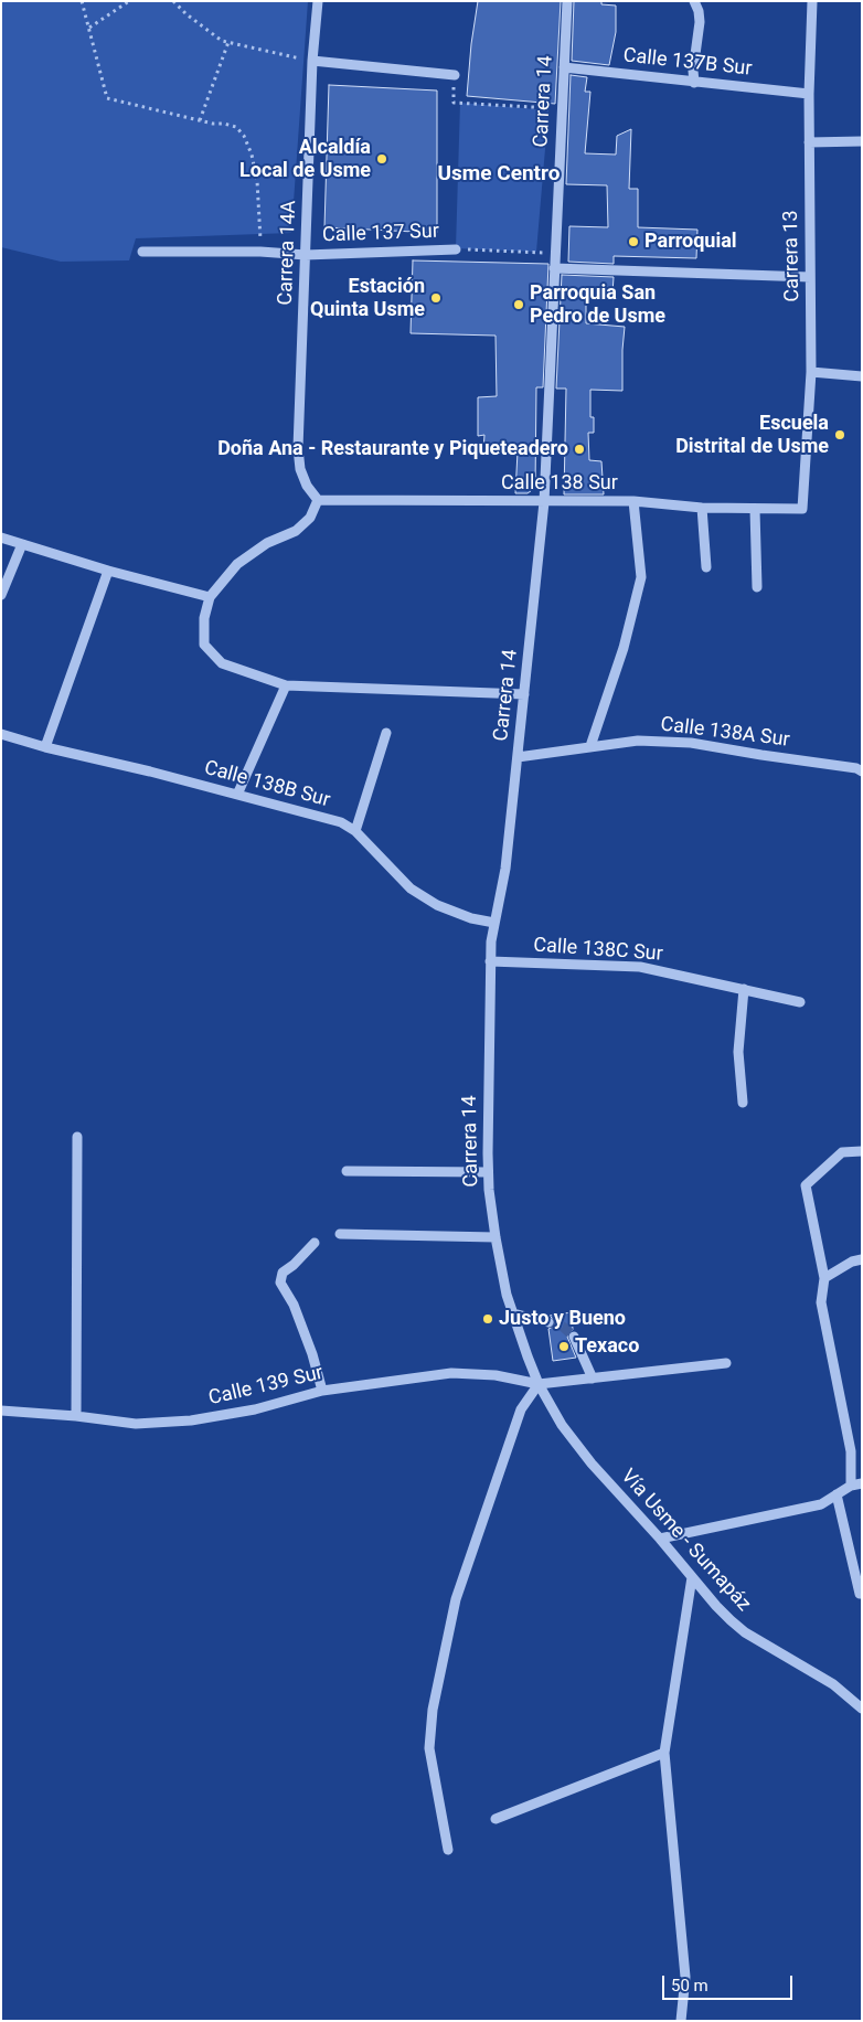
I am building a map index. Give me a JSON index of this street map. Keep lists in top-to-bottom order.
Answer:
{
  "streets": {
    "street": [
      "Calle 137B Sur",
      "Carrera 14",
      "Calle 137 Sur",
      "Carrera 14A",
      "Carrera 13",
      "Calle 138 Sur",
      "Calle 138A Sur",
      "Calle 138B Sur",
      "Calle 138C Sur",
      "Calle 139 Sur",
      "Vía Usme - Sumapáz"
    ]
  },
  "crossings": [
    ["Calle 137B Sur", "Carrera 14"],
    ["Calle 137B Sur", "Carrera 13"],
    ["Carrera 14", "Calle 137 Sur"],
    ["Carrera 14", "Calle 138 Sur"],
    ["Carrera 14", "Calle 138A Sur"],
    ["Carrera 14", "Calle 138B Sur"],
    ["Carrera 14", "Calle 138C Sur"],
    ["Carrera 14", "Calle 139 Sur"],
    ["Carrera 14", "Vía Usme - Sumapáz"],
    ["Calle 137 Sur", "Carrera 14A"],
    ["Carrera 14A", "Calle 138 Sur"],
    ["Carrera 13", "Calle 138 Sur"],
    ["Calle 139 Sur", "Vía Usme - Sumapáz"]
  ],
  "districts": ["Usme Centro"],
  "places": [
    "Alcaldía Local de Usme",
    "Parroquial",
    "Estación Quinta Usme",
    "Parroquia San Pedro de Usme",
    "Escuela Distrital de Usme",
    "Doña Ana - Restaurante y Piqueteadero",
    "Justo y Bueno",
    "Texaco"
  ],
  "scale_bar": "50 m"
}
